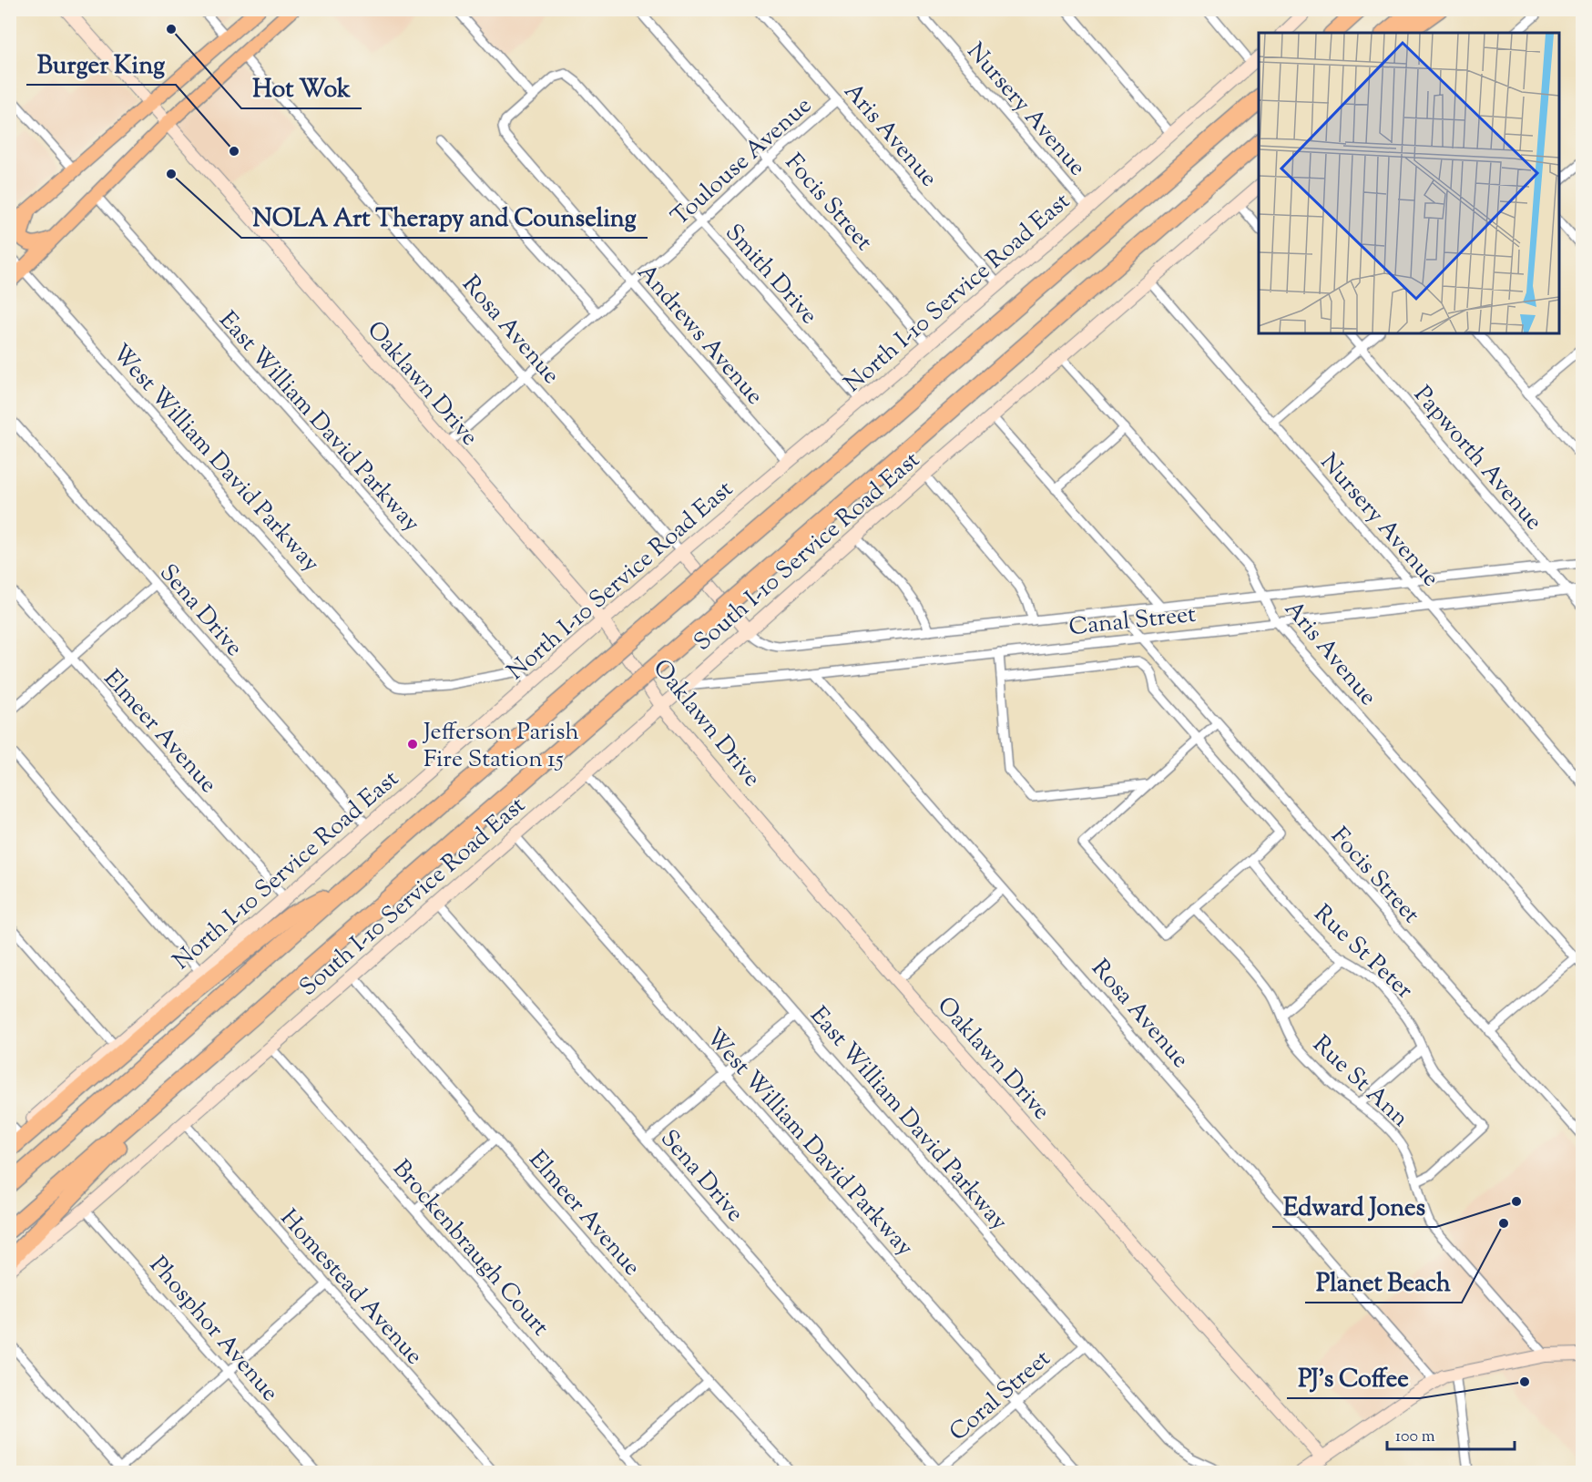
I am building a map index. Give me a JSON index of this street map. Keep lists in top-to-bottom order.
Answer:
{
  "streets": {
    "street": [
      "Nursery Avenue",
      "Aris Avenue",
      "Toulouse Avenue",
      "Focis Street",
      "Smith Drive",
      "North I-10 Service Road East",
      "Rosa Avenue",
      "Andrews Avenue",
      "Oaklawn Drive",
      "East William David Parkway",
      "West William David Parkway",
      "Papworth Avenue",
      "South I-10 Service Road East",
      "Sena Drive",
      "Canal Street",
      "Elmeer Avenue",
      "Rue St Peter",
      "Rue St Ann",
      "Brockenbraugh Court",
      "Homestead Avenue",
      "Phosphor Avenue",
      "Coral Street"
    ]
  },
  "crossings": [
    ["Nursery Avenue", "North I-10 Service Road East"],
    ["Nursery Avenue", "South I-10 Service Road East"],
    ["Nursery Avenue", "Canal Street"],
    ["Aris Avenue", "Toulouse Avenue"],
    ["Aris Avenue", "North I-10 Service Road East"],
    ["Aris Avenue", "South I-10 Service Road East"],
    ["Aris Avenue", "Canal Street"],
    ["Toulouse Avenue", "Focis Street"],
    ["Toulouse Avenue", "Smith Drive"],
    ["Toulouse Avenue", "Rosa Avenue"],
    ["Toulouse Avenue", "Andrews Avenue"],
    ["Toulouse Avenue", "Oaklawn Drive"],
    ["Focis Street", "North I-10 Service Road East"],
    ["Focis Street", "Canal Street"],
    ["Smith Drive", "North I-10 Service Road East"],
    ["Smith Drive", "Andrews Avenue"],
    ["North I-10 Service Road East", "Rosa Avenue"],
    ["North I-10 Service Road East", "Andrews Avenue"],
    ["North I-10 Service Road East", "Oaklawn Drive"],
    ["North I-10 Service Road East", "Sena Drive"],
    ["North I-10 Service Road East", "Elmeer Avenue"],
    ["Rosa Avenue", "South I-10 Service Road East"],
    ["Rosa Avenue", "Canal Street"],
    ["Oaklawn Drive", "South I-10 Service Road East"],
    ["East William David Parkway", "West William David Parkway"],
    ["East William David Parkway", "South I-10 Service Road East"],
    ["East William David Parkway", "Coral Street"],
    ["West William David Parkway", "South I-10 Service Road East"],
    ["West William David Parkway", "Coral Street"],
    ["Papworth Avenue", "Canal Street"],
    ["South I-10 Service Road East", "Sena Drive"],
    ["South I-10 Service Road East", "Canal Street"],
    ["South I-10 Service Road East", "Elmeer Avenue"],
    ["South I-10 Service Road East", "Brockenbraugh Court"],
    ["South I-10 Service Road East", "Homestead Avenue"],
    ["South I-10 Service Road East", "Phosphor Avenue"],
    ["Sena Drive", "Coral Street"],
    ["Rue St Peter", "Rue St Ann"]
  ],
  "places": [
    "Hot Wok",
    "Burger King",
    "NOLA Art Therapy and Counseling",
    "Jefferson Parish Fire Station 15",
    "Edward Jones",
    "Planet Beach",
    "PJ's Coffee"
  ],
  "scale_bar": "100 m"
}
